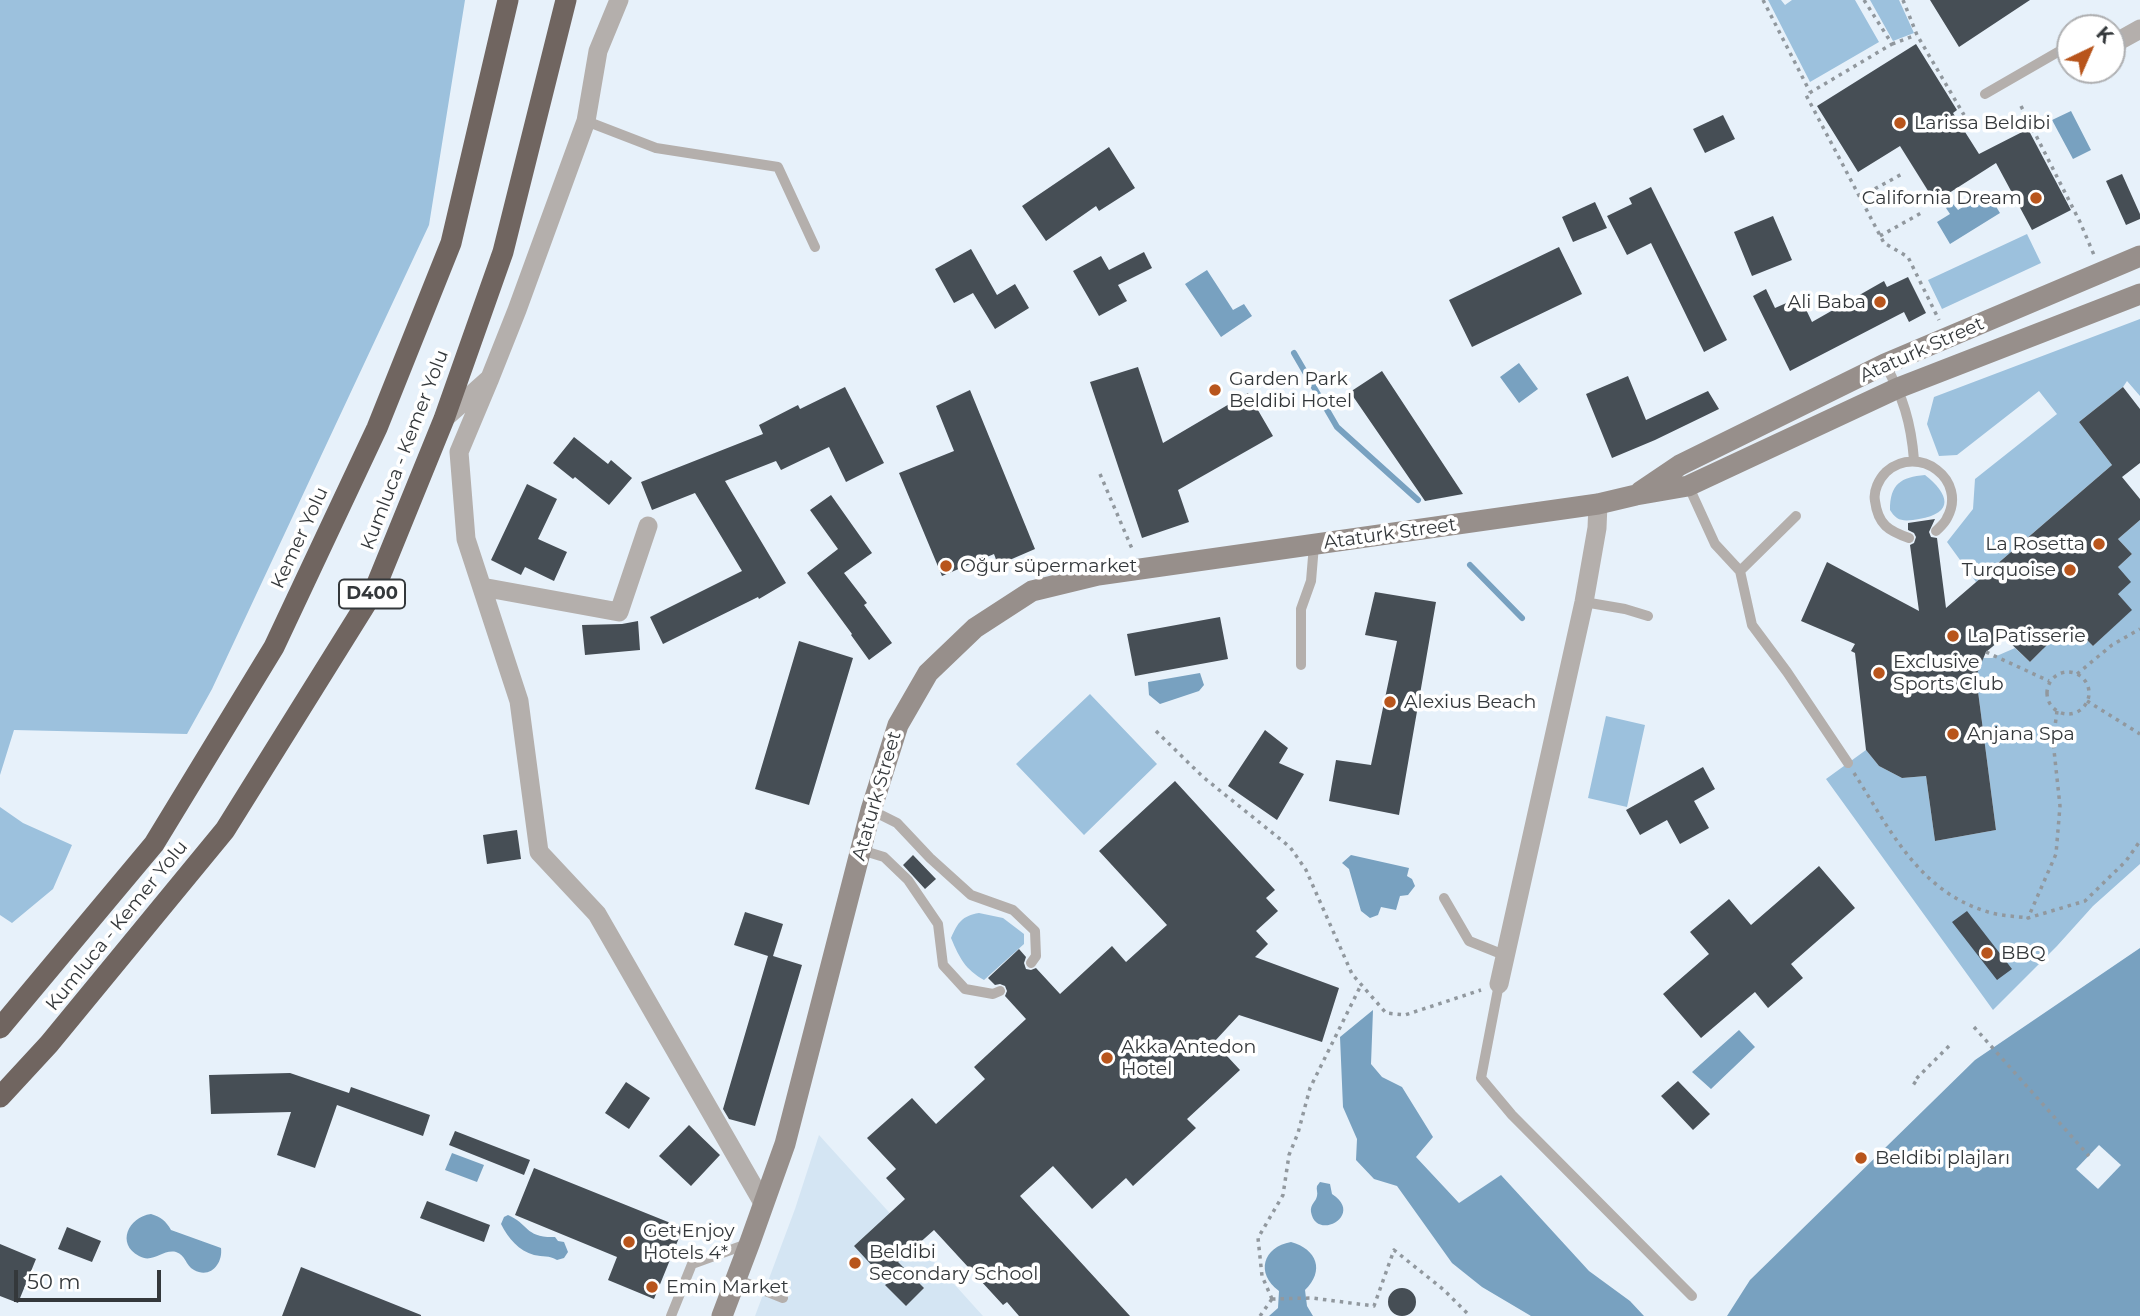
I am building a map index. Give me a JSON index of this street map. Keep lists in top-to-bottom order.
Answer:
{
  "streets": {
    "highway": ["Kumluca - Kemer Yolu", "Kemer Yolu", "D400"],
    "street": ["Ataturk Street"]
  },
  "places": [
    "Larissa Beldibi",
    "California Dream",
    "Ali Baba",
    "Garden Park Beldibi Hotel",
    "La Rosetta",
    "Oğur süpermarket",
    "Turquoise",
    "La Patisserie",
    "Exclusive Sports Club",
    "Alexius Beach",
    "Anjana Spa",
    "BBQ",
    "Akka Antedon Hotel",
    "Beldibi plajları",
    "Get Enjoy Hotels 4*",
    "Beldibi Secondary School",
    "Emin Market"
  ],
  "scale_bar": "50 m",
  "north": "top right"
}
